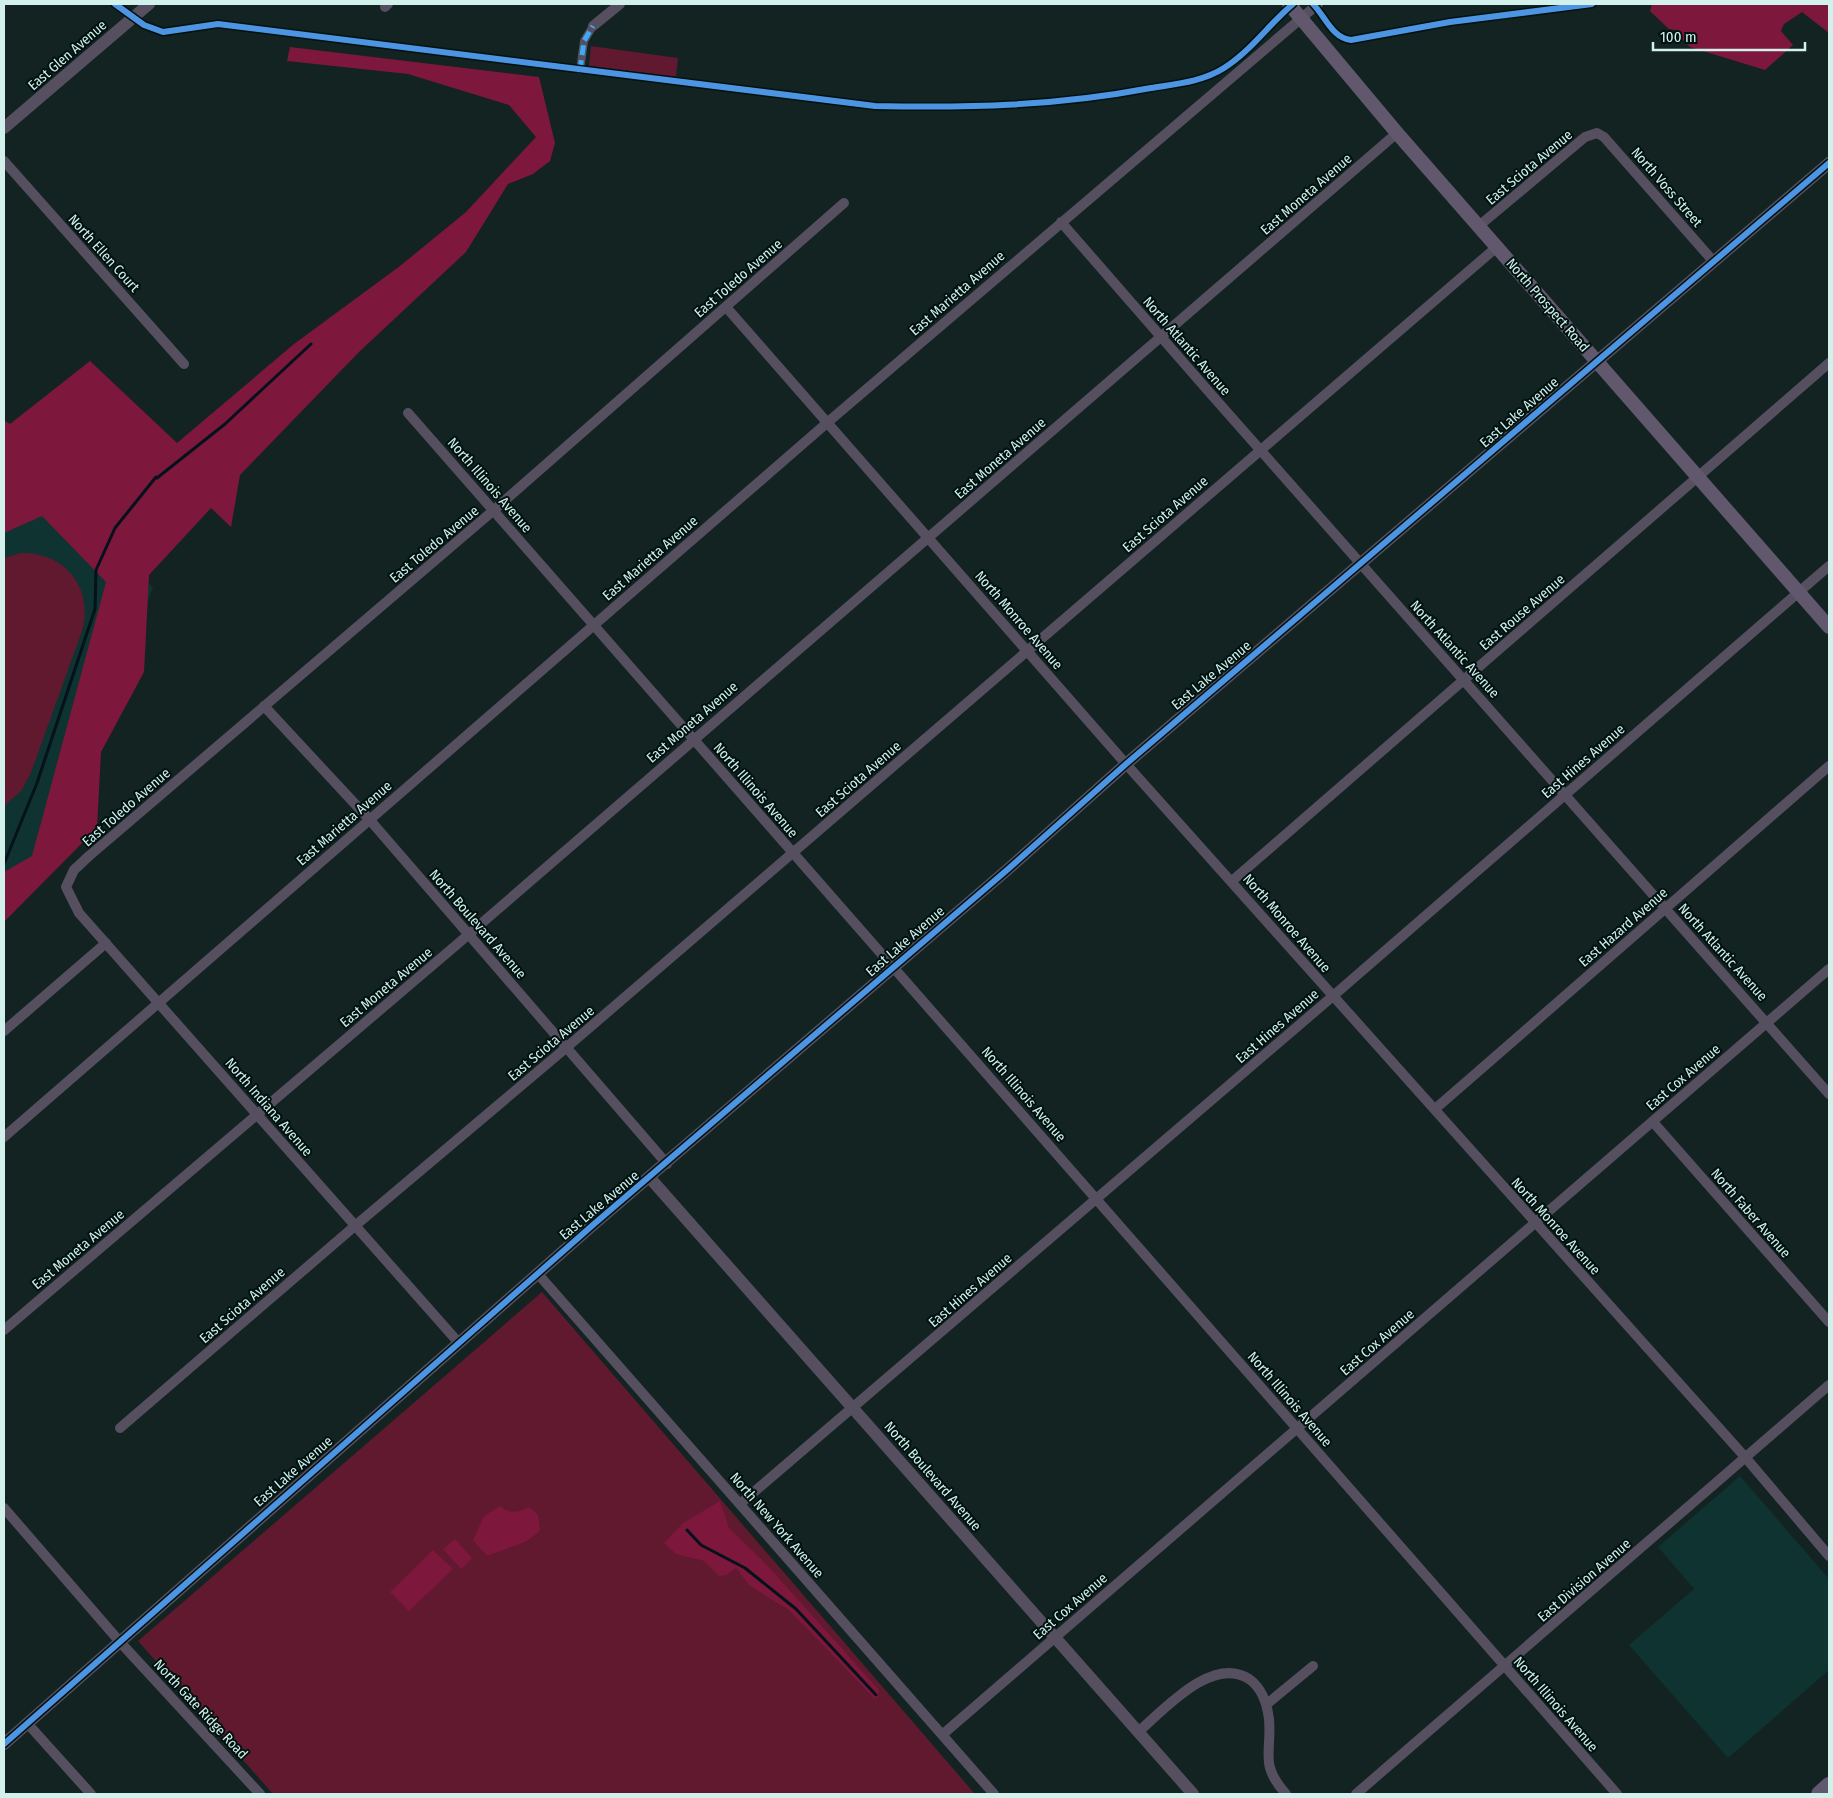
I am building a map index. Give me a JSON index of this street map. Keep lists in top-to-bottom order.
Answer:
{
  "streets": {
    "main road": ["North Prospect Road"],
    "street": [
      "East Glen Avenue",
      "East Sciota Avenue",
      "North Voss Street",
      "East Moneta Avenue",
      "North Ellen Court",
      "East Toledo Avenue",
      "East Marietta Avenue",
      "North Atlantic Avenue",
      "East Lake Avenue",
      "North Illinois Avenue",
      "East Rouse Avenue",
      "North Monroe Avenue",
      "East Hines Avenue",
      "North Boulevard Avenue",
      "East Hazard Avenue",
      "East Cox Avenue",
      "North Indiana Avenue",
      "North Faber Avenue",
      "North New York Avenue",
      "East Division Avenue",
      "North Gate Ridge Road"
    ]
  },
  "crossings": [
    ["East Sciota Avenue", "North Voss Street"],
    ["East Sciota Avenue", "North Prospect Road"],
    ["East Sciota Avenue", "North Atlantic Avenue"],
    ["East Sciota Avenue", "North Illinois Avenue"],
    ["East Sciota Avenue", "North Monroe Avenue"],
    ["East Sciota Avenue", "North Boulevard Avenue"],
    ["East Sciota Avenue", "North Indiana Avenue"],
    ["North Voss Street", "East Lake Avenue"],
    ["East Moneta Avenue", "North Prospect Road"],
    ["East Moneta Avenue", "North Atlantic Avenue"],
    ["East Moneta Avenue", "North Illinois Avenue"],
    ["East Moneta Avenue", "North Monroe Avenue"],
    ["East Moneta Avenue", "North Boulevard Avenue"],
    ["East Moneta Avenue", "North Indiana Avenue"],
    ["East Toledo Avenue", "North Illinois Avenue"],
    ["East Toledo Avenue", "North Monroe Avenue"],
    ["East Toledo Avenue", "North Boulevard Avenue"],
    ["East Toledo Avenue", "North Indiana Avenue"],
    ["East Marietta Avenue", "North Prospect Road"],
    ["East Marietta Avenue", "North Atlantic Avenue"],
    ["East Marietta Avenue", "North Illinois Avenue"],
    ["East Marietta Avenue", "North Monroe Avenue"],
    ["East Marietta Avenue", "North Boulevard Avenue"],
    ["East Marietta Avenue", "North Indiana Avenue"],
    ["North Prospect Road", "East Lake Avenue"],
    ["North Prospect Road", "East Rouse Avenue"],
    ["North Prospect Road", "East Hines Avenue"],
    ["North Atlantic Avenue", "East Lake Avenue"],
    ["North Atlantic Avenue", "East Rouse Avenue"],
    ["North Atlantic Avenue", "East Hines Avenue"],
    ["North Atlantic Avenue", "East Hazard Avenue"],
    ["North Atlantic Avenue", "East Cox Avenue"],
    ["East Lake Avenue", "North Illinois Avenue"],
    ["East Lake Avenue", "North Monroe Avenue"],
    ["East Lake Avenue", "North Boulevard Avenue"],
    ["East Lake Avenue", "North Indiana Avenue"],
    ["East Lake Avenue", "North New York Avenue"],
    ["East Lake Avenue", "North Gate Ridge Road"],
    ["North Illinois Avenue", "East Hines Avenue"],
    ["North Illinois Avenue", "East Cox Avenue"],
    ["North Illinois Avenue", "East Division Avenue"],
    ["East Rouse Avenue", "North Monroe Avenue"],
    ["North Monroe Avenue", "East Hines Avenue"],
    ["North Monroe Avenue", "East Hazard Avenue"],
    ["North Monroe Avenue", "East Cox Avenue"],
    ["North Monroe Avenue", "East Division Avenue"],
    ["East Hines Avenue", "North Boulevard Avenue"],
    ["East Hines Avenue", "North New York Avenue"],
    ["North Boulevard Avenue", "East Cox Avenue"],
    ["East Cox Avenue", "North Faber Avenue"],
    ["East Cox Avenue", "North New York Avenue"]
  ],
  "scale_bar": "100 m"
}
